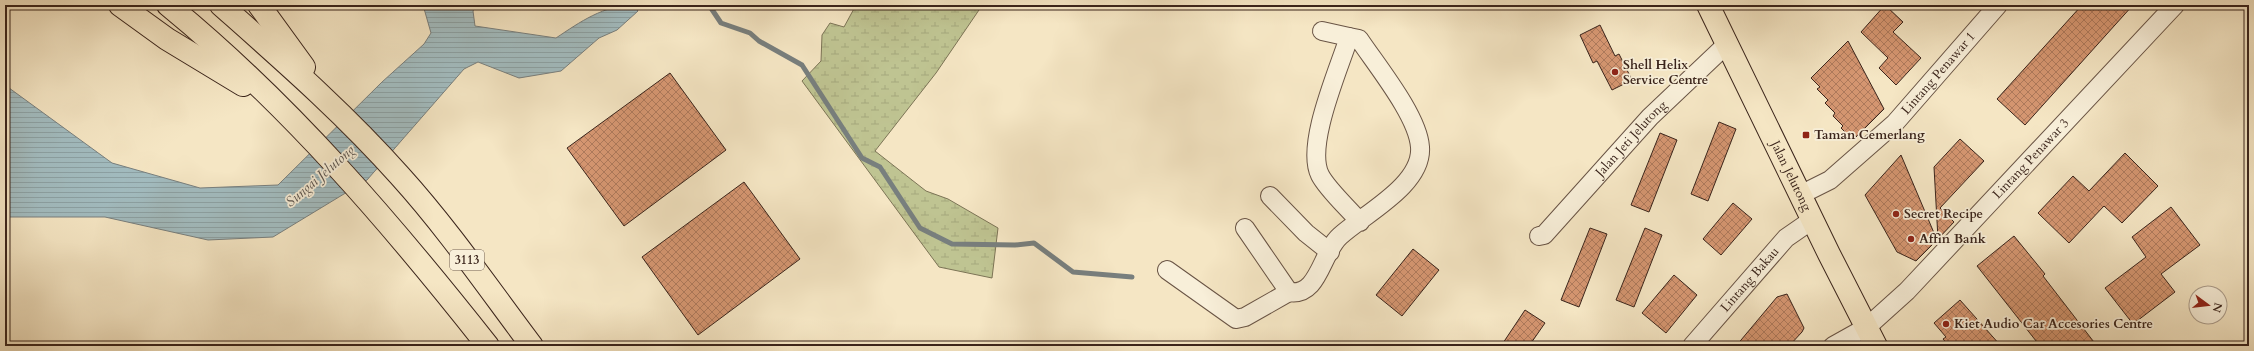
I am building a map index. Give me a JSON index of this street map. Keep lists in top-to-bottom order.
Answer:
{
  "streets": {
    "main road": ["Jalan Jelutong", "3113"],
    "street": [
      "Lintang Penawar 1",
      "Jalan Jeti Jelutong",
      "Lintang Penawar 3",
      "Lintang Bakau"
    ]
  },
  "crossings": [
    ["Lintang Penawar 1", "Jalan Jelutong"],
    ["Jalan Jeti Jelutong", "Jalan Jelutong"],
    ["Lintang Penawar 3", "Jalan Jelutong"],
    ["Jalan Jelutong", "Lintang Bakau"]
  ],
  "water": ["Sungai Jelutong"],
  "places": {
    "other": [
      "Shell Helix Service Centre",
      "Secret Recipe",
      "Affin Bank",
      "Kiet Audio Car Accesories Centre"
    ],
    "transit": ["Taman Cemerlang"]
  },
  "north": "right"
}
